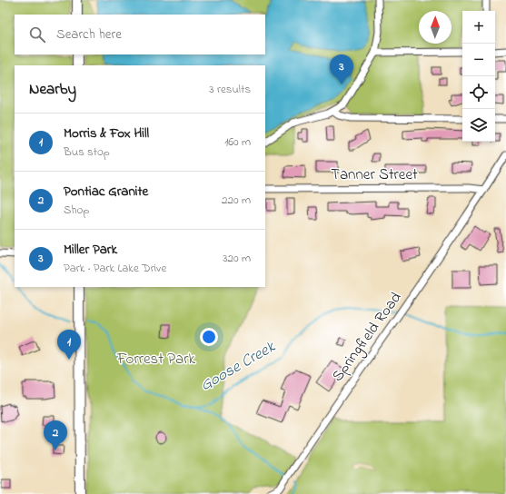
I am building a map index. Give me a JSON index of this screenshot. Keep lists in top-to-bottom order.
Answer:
{
  "streets": {
    "street": ["Tanner Street", "Springfield Road"]
  },
  "crossings": [
    ["Tanner Street", "Springfield Road"]
  ],
  "water": ["Goose Creek"],
  "parks": ["Forrest Park"],
  "north": "top",
  "page": {
    "map_buttons": ["+", "−"],
    "search": "Search here",
    "pins": ["3", "1", "2"],
    "heading": ["Nearby", "3 results"],
    "list": [
      {
        "mark": "1",
        "name": "Morris & Fox Hill",
        "note": "Bus stop",
        "value": "160 m"
      },
      {
        "mark": "2",
        "name": "Pontiac Granite",
        "note": "Shop",
        "value": "220 m"
      },
      {
        "mark": "3",
        "name": "Miller Park",
        "note": "Park · Park Lake Drive",
        "value": "320 m"
      }
    ]
  }
}
